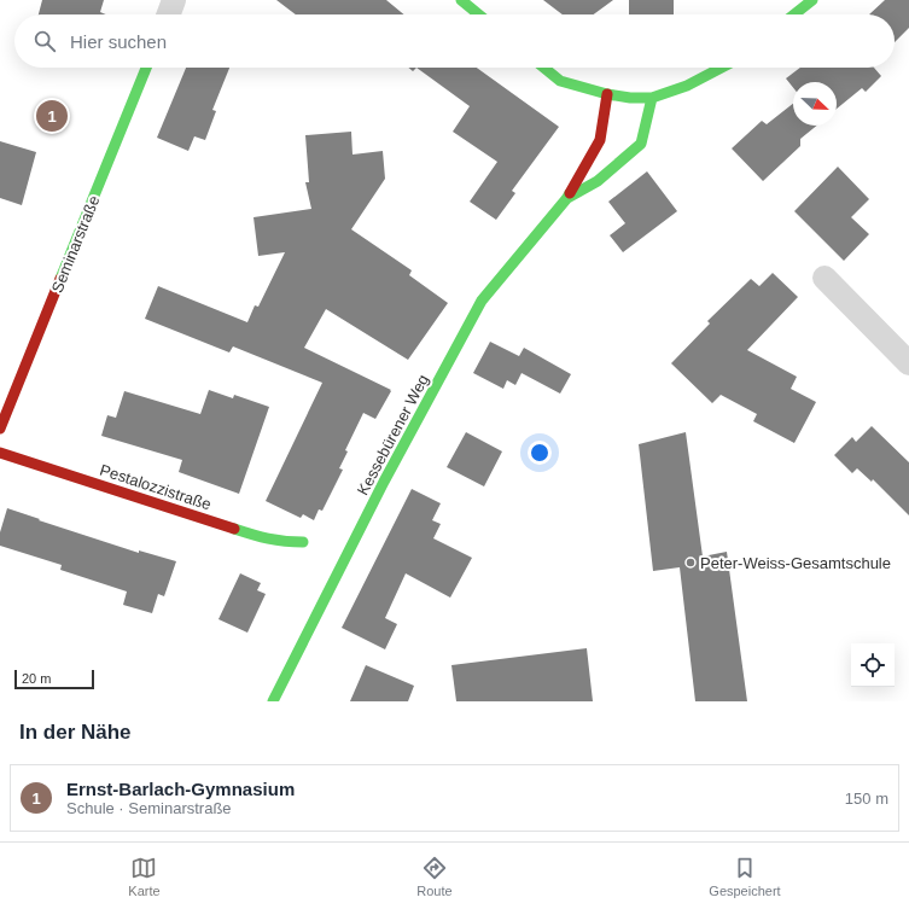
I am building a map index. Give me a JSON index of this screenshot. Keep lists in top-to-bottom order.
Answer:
{
  "streets": {
    "main road": ["Seminarstraße", "Kessebürener Weg", "Pestalozzistraße"]
  },
  "places": ["Peter-Weiss-Gesamtschule"],
  "scale_bar": "20 m",
  "north": "bottom right",
  "page": {
    "search": "Hier suchen",
    "pins": "1",
    "scale": "20 m",
    "heading": "In der Nähe",
    "list": [
      {
        "mark": "1",
        "name": "Ernst-Barlach-Gymnasium",
        "note": "Schule · Seminarstraße",
        "value": "150 m"
      }
    ],
    "nav": ["Karte", "Route", "Gespeichert"]
  }
}
